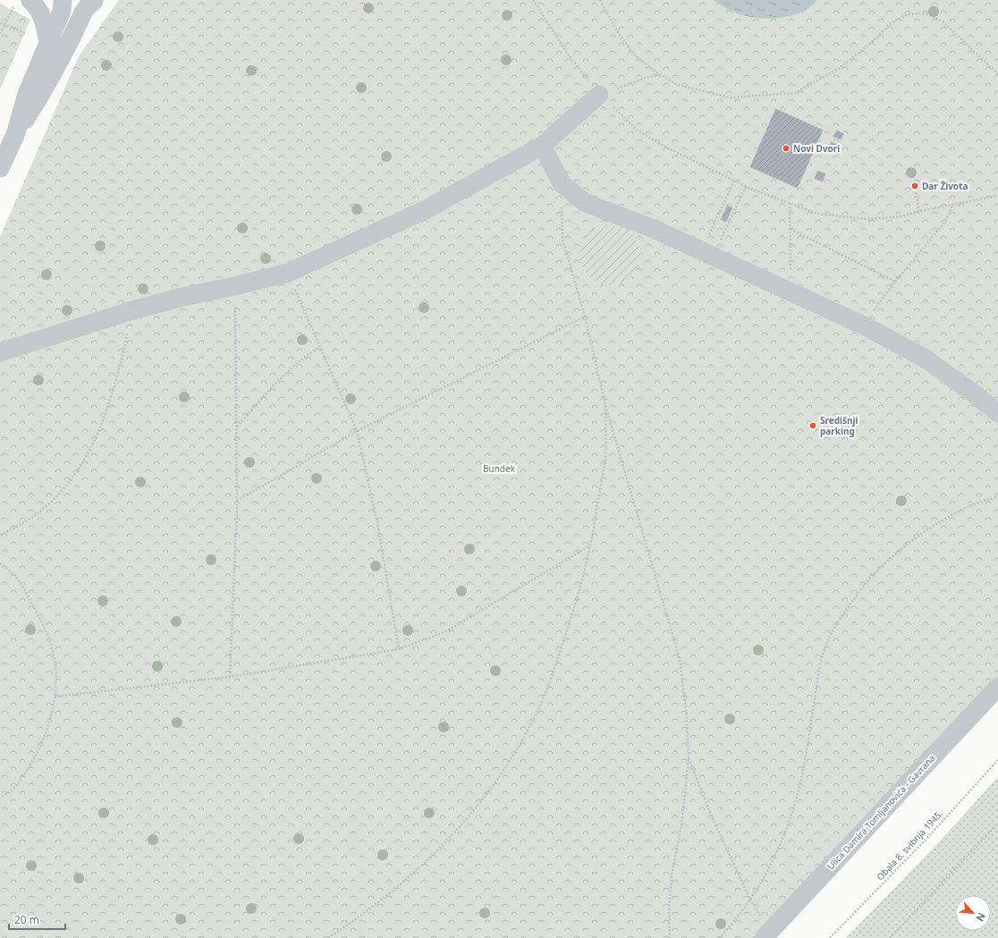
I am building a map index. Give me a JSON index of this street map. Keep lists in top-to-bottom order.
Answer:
{
  "streets": {
    "street": ["Ulica Damira Tomljanovića - Gavrana"],
    "path": ["Obala 8. svibnja 1945."]
  },
  "parks": ["Bundek"],
  "places": ["Novi Dvori", "Dar Života", "Središnji parking"],
  "scale_bar": "20 m",
  "north": "bottom right"
}
